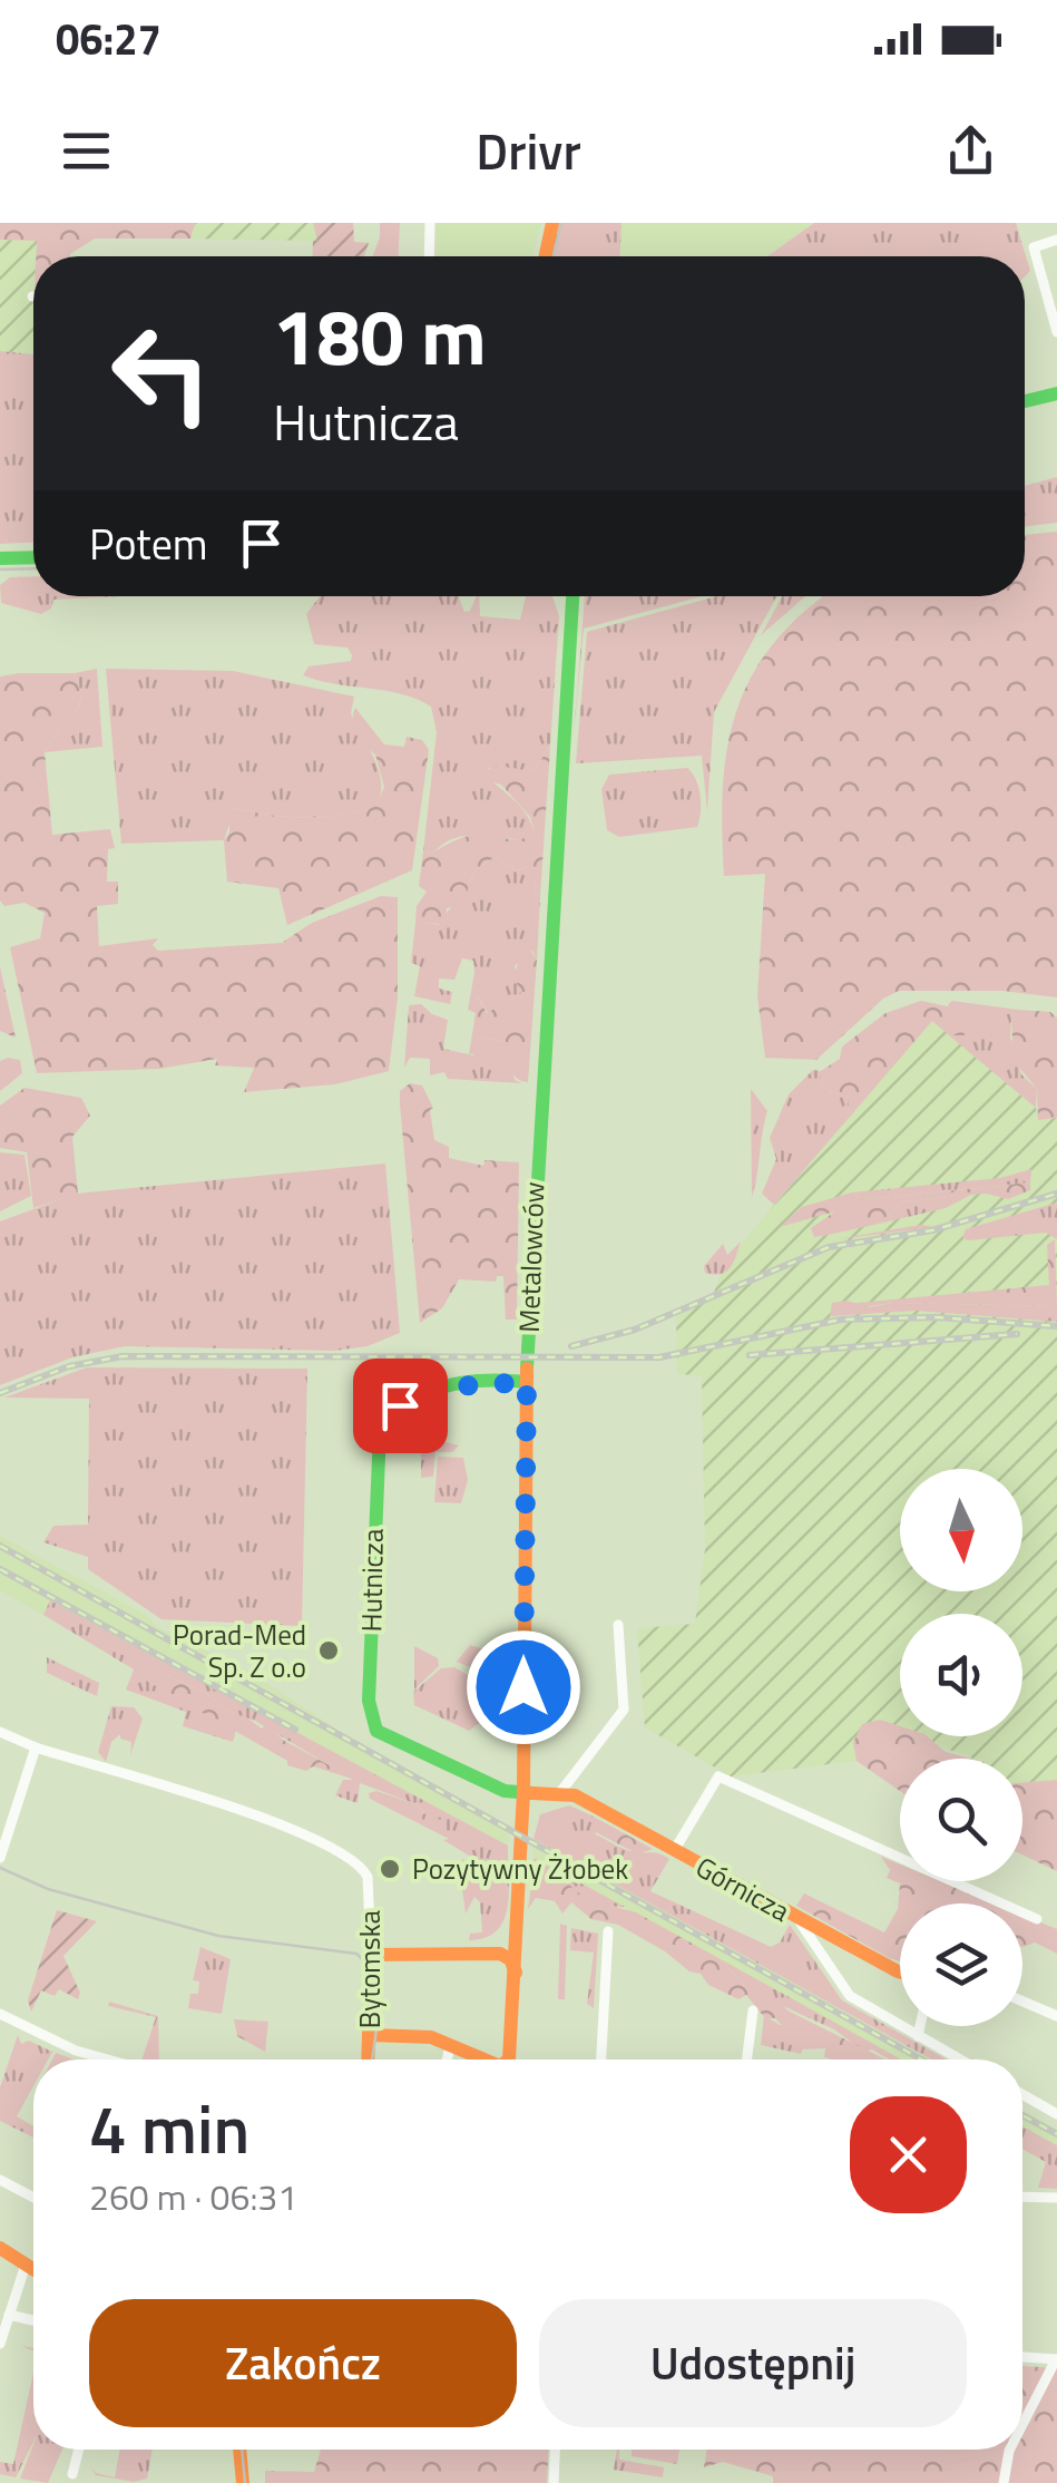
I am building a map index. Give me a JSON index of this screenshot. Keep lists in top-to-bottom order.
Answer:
{
  "streets": {
    "street": [
      "Metalowców",
      "Hutnicza",
      "Górnicza",
      "Bytomska"
    ]
  },
  "crossings": [
    ["Metalowców", "Hutnicza"],
    ["Metalowców", "Górnicza"],
    ["Hutnicza", "Górnicza"]
  ],
  "places": ["Porad-Med Sp. Z o.o", "Pozytywny Żłobek"],
  "north": "bottom",
  "page": {
    "status": "06:27",
    "header": "Drivr",
    "turn": ["180 m", "Hutnicza"],
    "then": "Potem",
    "heading": ["4 min", "260 m · 06:31"],
    "buttons": ["Zakończ", "Udostępnij"]
  }
}
